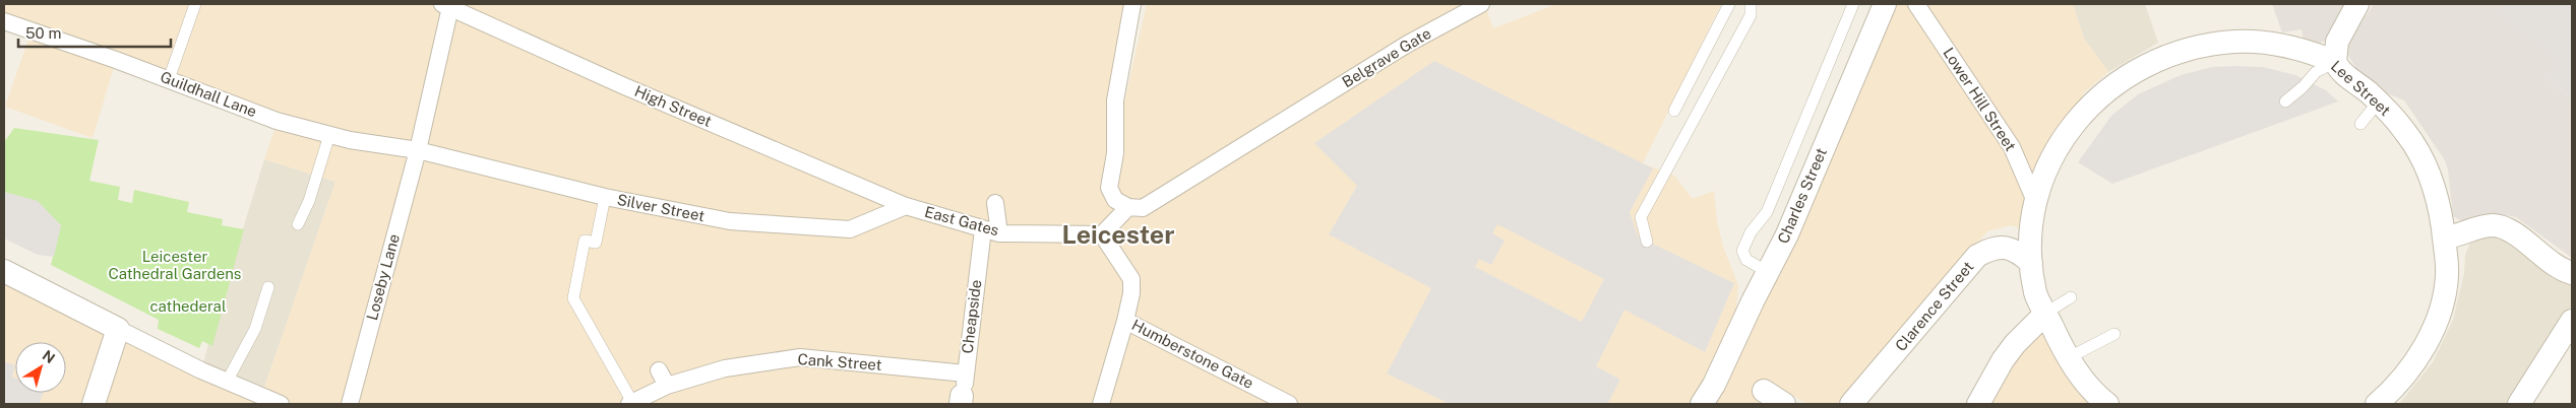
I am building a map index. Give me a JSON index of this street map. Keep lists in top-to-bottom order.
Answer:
{
  "streets": {
    "street": [
      "Belgrave Gate",
      "Lee Street",
      "Guildhall Lane",
      "Lower Hill Street",
      "High Street",
      "Charles Street",
      "Silver Street",
      "East Gates",
      "Loseby Lane",
      "Clarence Street",
      "Cheapside",
      "Humberstone Gate",
      "Cank Street"
    ]
  },
  "crossings": [
    ["Lee Street", "Lower Hill Street"],
    ["Lee Street", "Clarence Street"],
    ["Guildhall Lane", "Silver Street"],
    ["Guildhall Lane", "Loseby Lane"],
    ["High Street", "Silver Street"],
    ["High Street", "East Gates"],
    ["High Street", "Loseby Lane"],
    ["Silver Street", "East Gates"],
    ["Silver Street", "Loseby Lane"],
    ["East Gates", "Cheapside"],
    ["East Gates", "Humberstone Gate"],
    ["Cheapside", "Cank Street"]
  ],
  "districts": ["Leicester"],
  "parks": ["Leicester Cathedral Gardens", "cathederal"],
  "scale_bar": "50 m",
  "north": "top right"
}
